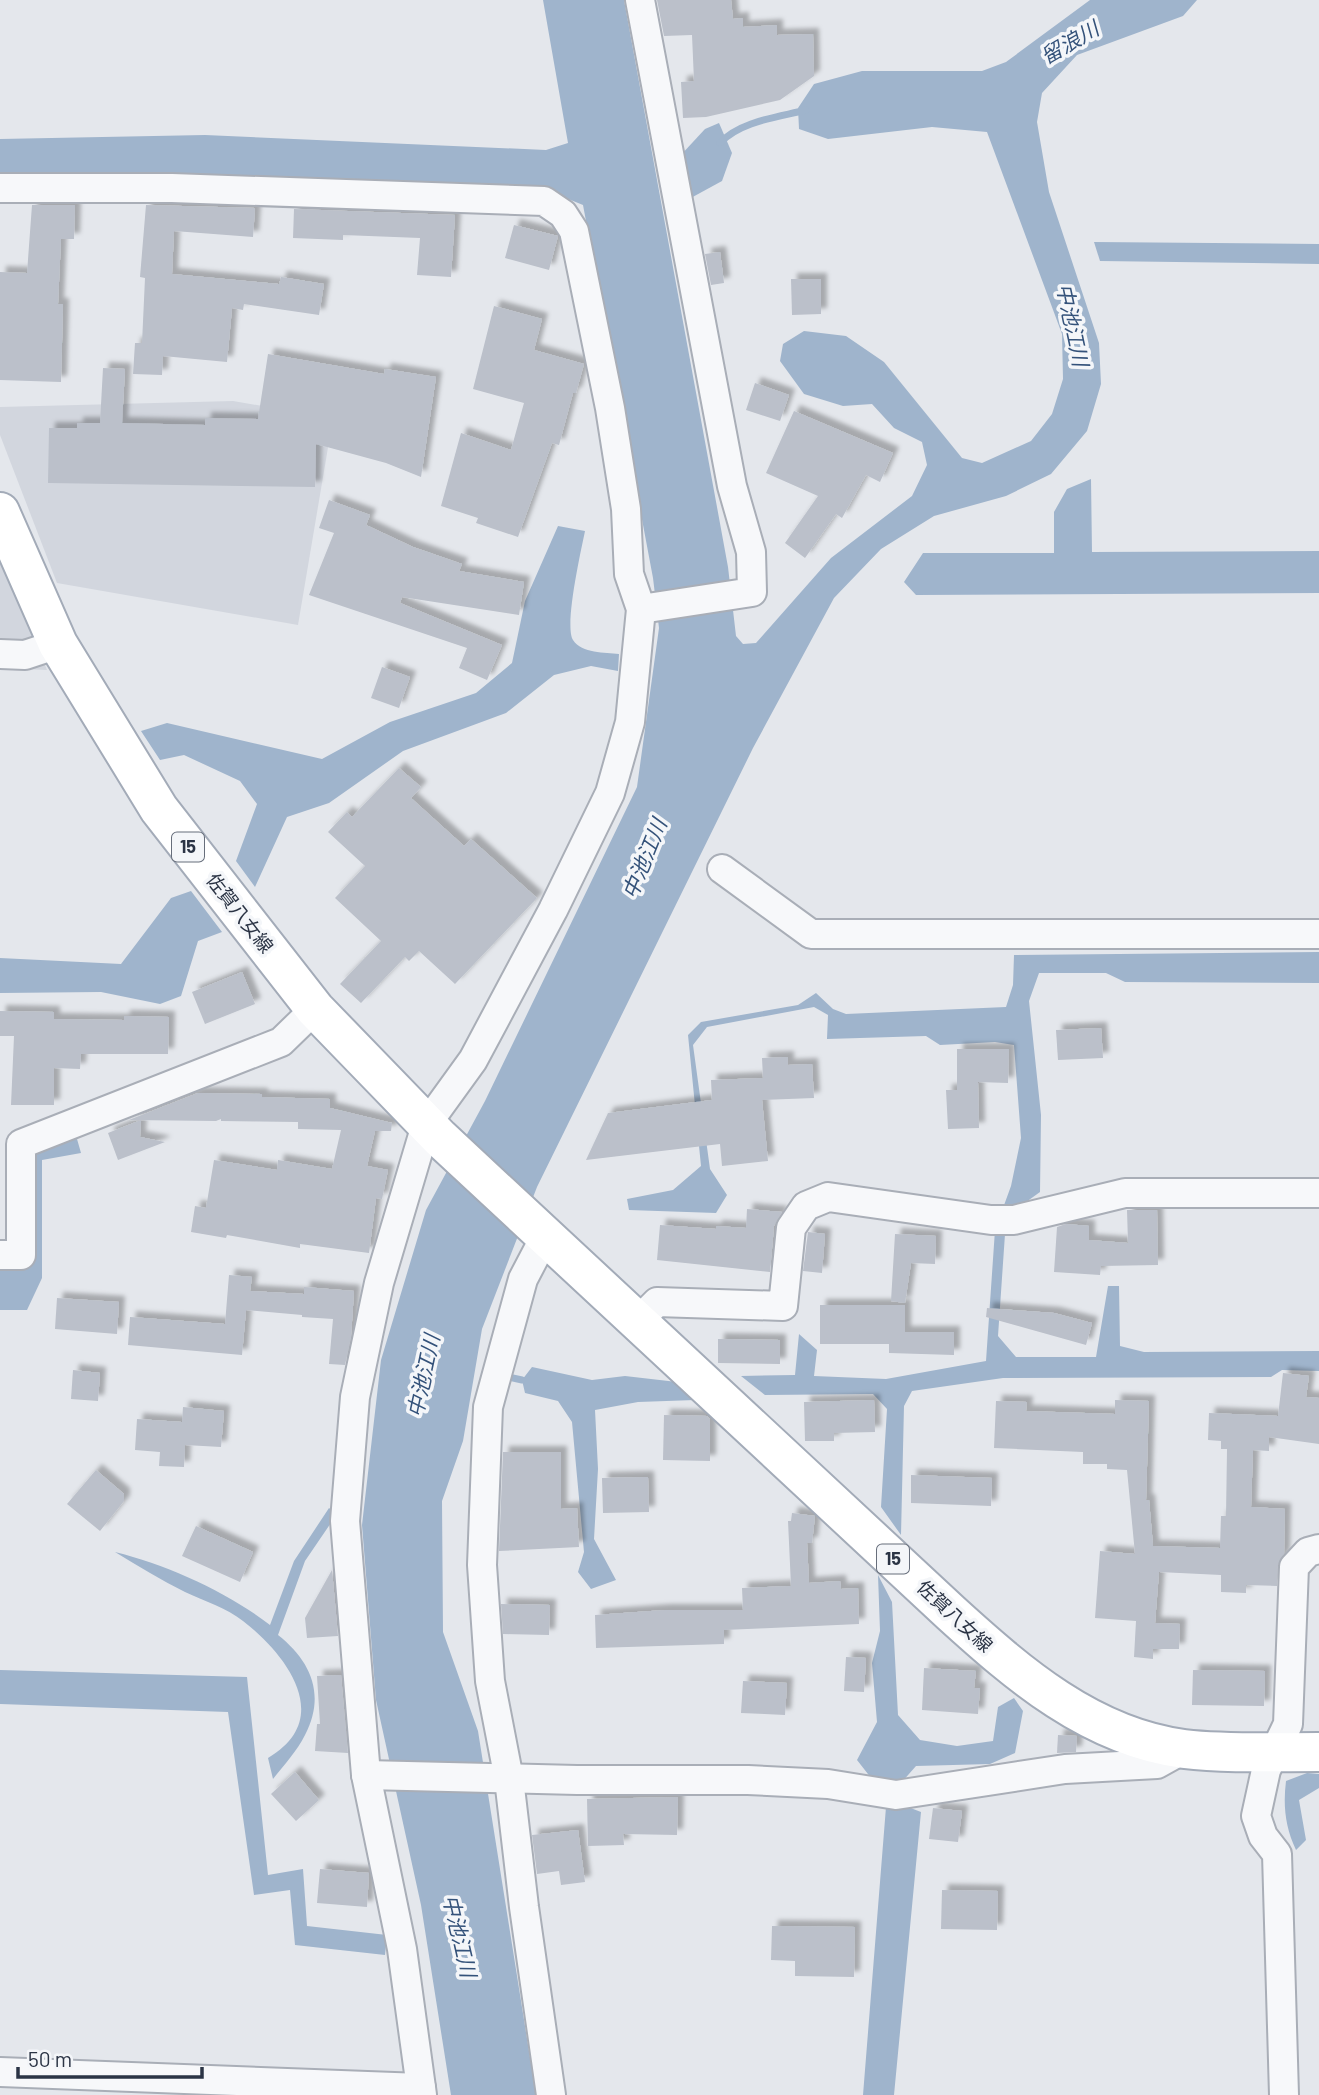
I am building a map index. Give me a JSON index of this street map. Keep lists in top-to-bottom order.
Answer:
{
  "streets": {
    "main road": ["15", "佐賀八女線"]
  },
  "crossings": [
    ["15", "佐賀八女線"]
  ],
  "water": ["留浪川", "中池江川"],
  "scale_bar": "50 m"
}
